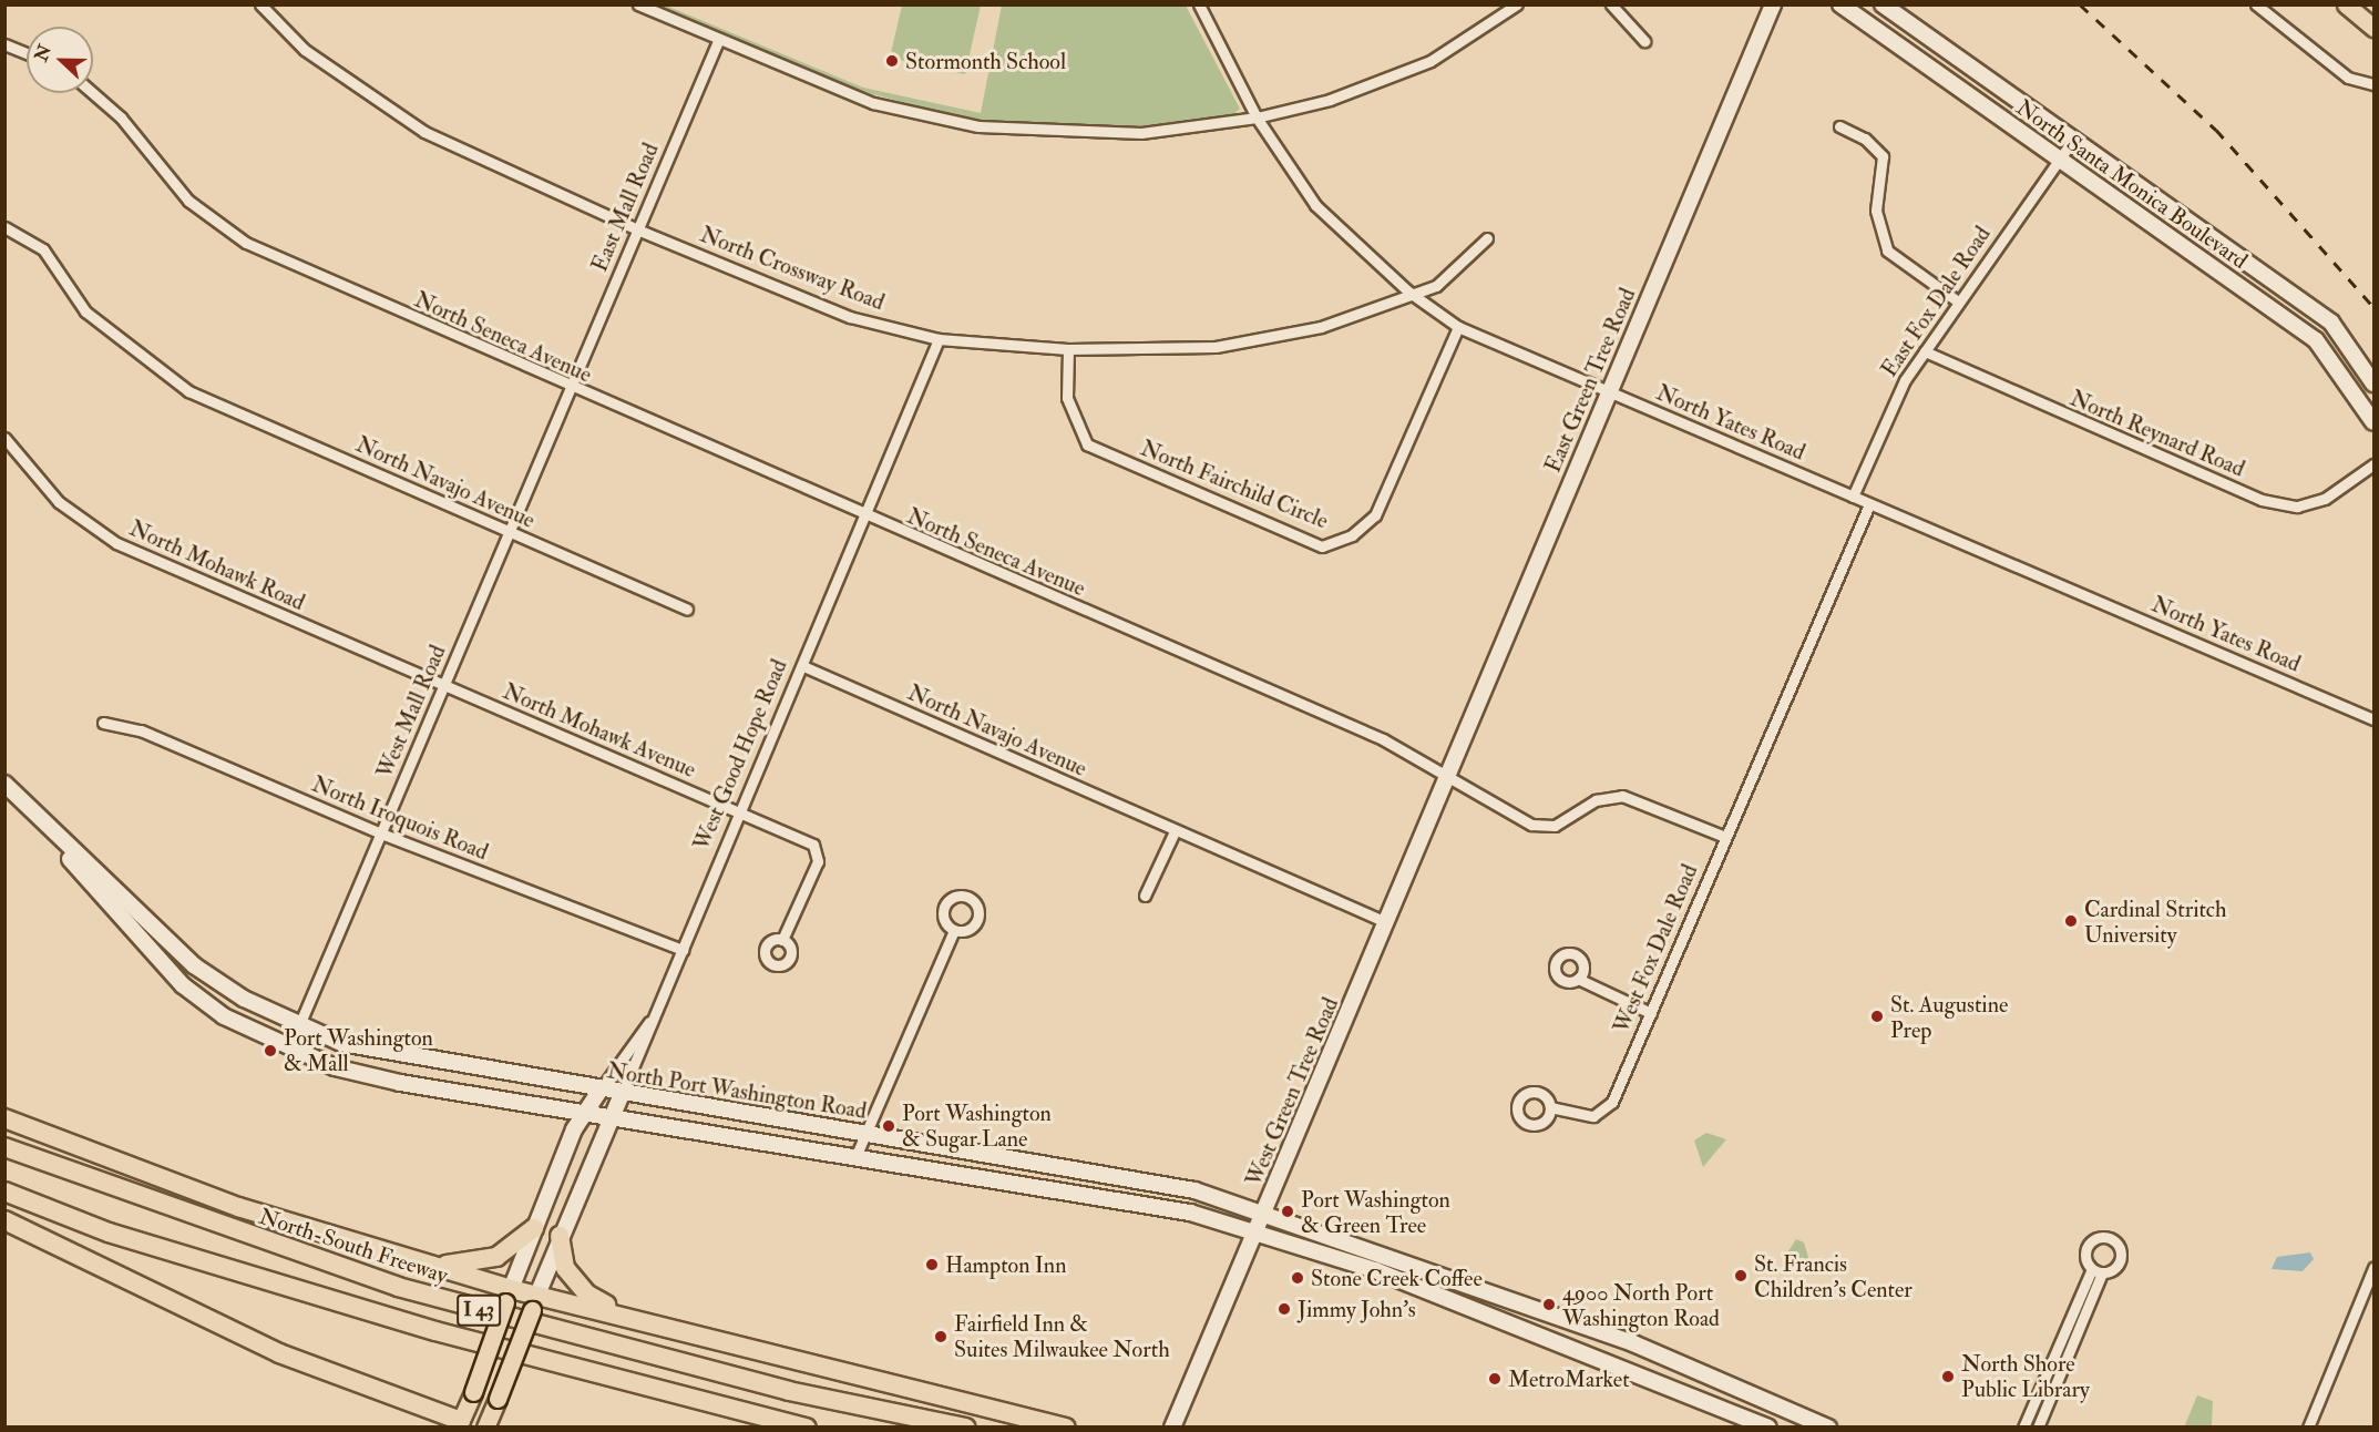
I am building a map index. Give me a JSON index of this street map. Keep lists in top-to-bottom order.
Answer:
{
  "streets": {
    "highway": ["North-South Freeway", "I 43"],
    "main road": [
      "North Santa Monica Boulevard",
      "East Green Tree Road",
      "West Good Hope Road",
      "North Port Washington Road",
      "West Green Tree Road"
    ],
    "street": [
      "East Mall Road",
      "North Crossway Road",
      "East Fox Dale Road",
      "North Seneca Avenue",
      "North Yates Road",
      "North Reynard Road",
      "North Navajo Avenue",
      "North Fairchild Circle",
      "North Mohawk Road",
      "West Mall Road",
      "North Mohawk Avenue",
      "North Iroquois Road",
      "West Fox Dale Road"
    ]
  },
  "crossings": [
    ["North Santa Monica Boulevard", "East Fox Dale Road"],
    ["East Mall Road", "North Crossway Road"],
    ["East Mall Road", "North Seneca Avenue"],
    ["East Mall Road", "West Mall Road"],
    ["North Crossway Road", "North Yates Road"],
    ["North Crossway Road", "North Fairchild Circle"],
    ["North Crossway Road", "West Good Hope Road"],
    ["East Fox Dale Road", "North Yates Road"],
    ["East Fox Dale Road", "North Reynard Road"],
    ["North Seneca Avenue", "East Green Tree Road"],
    ["North Seneca Avenue", "West Mall Road"],
    ["North Seneca Avenue", "West Good Hope Road"],
    ["North Seneca Avenue", "West Fox Dale Road"],
    ["North Seneca Avenue", "West Green Tree Road"],
    ["East Green Tree Road", "North Yates Road"],
    ["East Green Tree Road", "West Green Tree Road"],
    ["North Yates Road", "North Fairchild Circle"],
    ["North Yates Road", "West Fox Dale Road"],
    ["North Navajo Avenue", "West Mall Road"],
    ["North Navajo Avenue", "West Good Hope Road"],
    ["North Navajo Avenue", "West Green Tree Road"],
    ["North Mohawk Road", "West Mall Road"],
    ["North Mohawk Road", "North Mohawk Avenue"],
    ["West Mall Road", "North Mohawk Avenue"],
    ["West Mall Road", "North Iroquois Road"],
    ["West Mall Road", "North Port Washington Road"],
    ["North Mohawk Avenue", "West Good Hope Road"],
    ["West Good Hope Road", "North Iroquois Road"],
    ["West Good Hope Road", "North Port Washington Road"],
    ["North Port Washington Road", "West Green Tree Road"]
  ],
  "places": [
    "Stormonth School",
    "Cardinal Stritch University",
    "St. Augustine Prep",
    "Port Washington & Mall",
    "Port Washington & Sugar Lane",
    "Port Washington & Green Tree",
    "Hampton Inn",
    "St. Francis Children's Center",
    "Stone Creek Coffee",
    "4900 North Port Washington Road",
    "Jimmy John's",
    "Fairfield Inn & Suites Milwaukee North",
    "North Shore Public Library",
    "MetroMarket"
  ],
  "north": "left"
}
